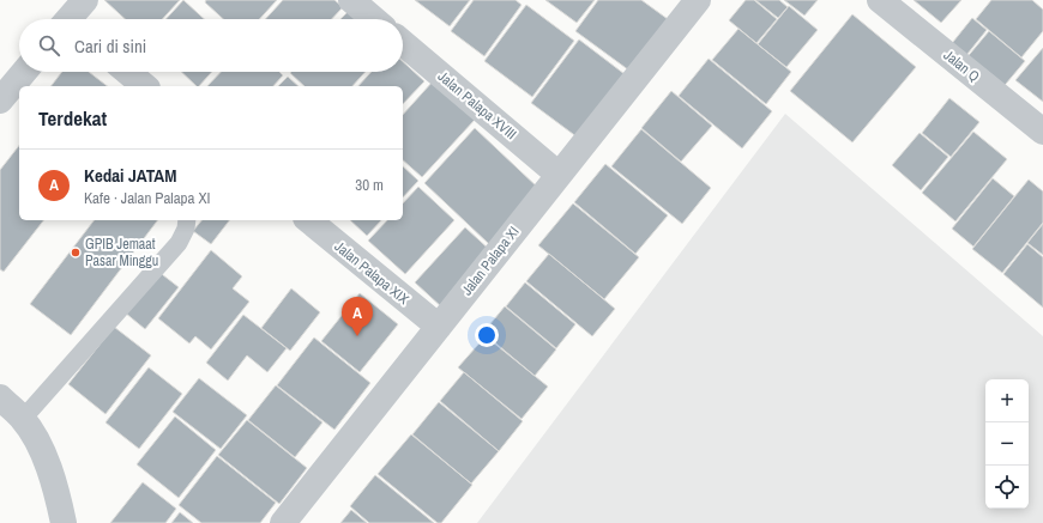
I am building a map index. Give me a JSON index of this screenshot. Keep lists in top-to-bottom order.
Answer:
{
  "streets": {
    "street": [
      "Jalan Q",
      "Jalan Palapa XVIII",
      "Jalan Palapa XI",
      "Jalan Palapa XIX"
    ]
  },
  "crossings": [
    ["Jalan Palapa XVIII", "Jalan Palapa XI"],
    ["Jalan Palapa XI", "Jalan Palapa XIX"]
  ],
  "places": ["GPIB Jemaat Pasar Minggu"],
  "page": {
    "search": "Cari di sini",
    "heading": "Terdekat",
    "list": [
      {
        "mark": "A",
        "name": "Kedai JATAM",
        "note": "Kafe · Jalan Palapa XI",
        "value": "30 m"
      }
    ],
    "pins": "A",
    "map_buttons": ["+", "−"]
  }
}
